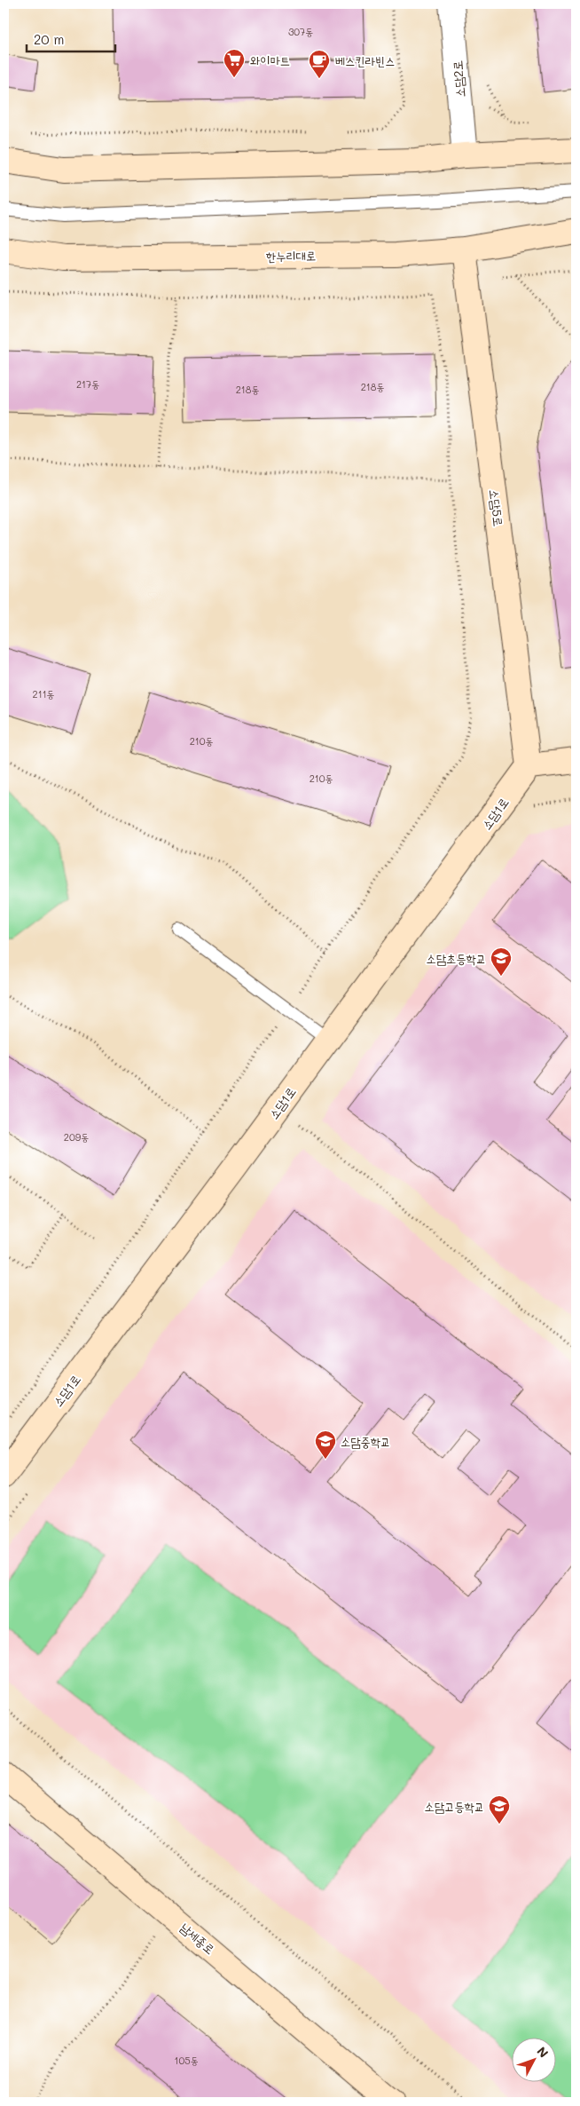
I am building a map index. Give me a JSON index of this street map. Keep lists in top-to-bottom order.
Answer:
{
  "streets": {
    "street": [
      "소담2로",
      "한누리대로",
      "소담5로",
      "소담1로",
      "남세종로"
    ]
  },
  "crossings": [
    ["한누리대로", "소담5로"],
    ["소담5로", "소담1로"]
  ],
  "places": {
    "supermarket": ["와이마트"],
    "cafe": ["베스킨라빈스"],
    "school or university": ["소담초등학교", "소담중학교", "소담고등학교"]
  },
  "house_numbers": [
    "307동",
    "217동",
    "218동",
    "218동",
    "211동",
    "210동",
    "210동",
    "209동",
    "105동"
  ],
  "scale_bar": "20 m",
  "north": "top right"
}
